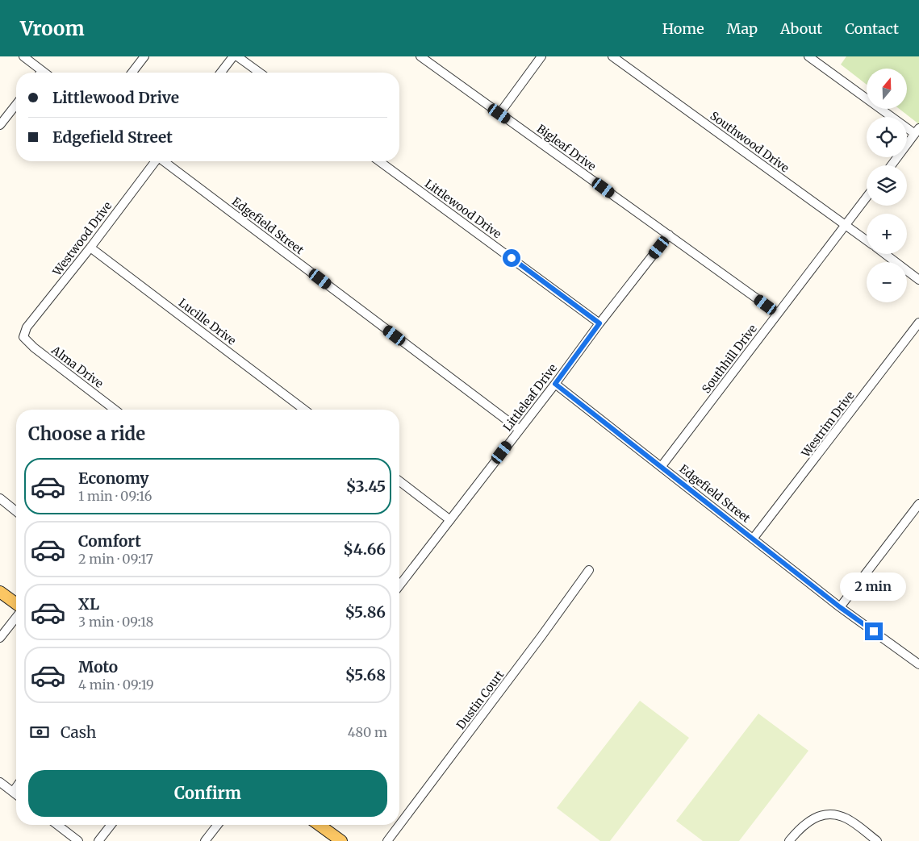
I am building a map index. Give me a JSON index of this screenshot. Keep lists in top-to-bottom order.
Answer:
{
  "streets": {
    "street": [
      "Southwood Drive",
      "Bigleaf Drive",
      "Littlewood Drive",
      "Edgefield Street",
      "Westwood Drive",
      "Lucille Drive",
      "Southhill Drive",
      "Alma Drive",
      "Littleleaf Drive",
      "Westrim Drive",
      "Dustin Court"
    ]
  },
  "crossings": [
    ["Southwood Drive", "Southhill Drive"],
    ["Bigleaf Drive", "Southhill Drive"],
    ["Bigleaf Drive", "Littleleaf Drive"],
    ["Littlewood Drive", "Littleleaf Drive"],
    ["Edgefield Street", "Southhill Drive"],
    ["Edgefield Street", "Littleleaf Drive"],
    ["Edgefield Street", "Westrim Drive"],
    ["Westwood Drive", "Lucille Drive"],
    ["Westwood Drive", "Alma Drive"]
  ],
  "north": "top",
  "page": {
    "header": "Vroom",
    "nav": [
      "Home",
      "Map",
      "About",
      "Contact"
    ],
    "map_buttons": ["+", "−"],
    "banner": ["Littlewood Drive", "Edgefield Street"],
    "heading": "Choose a ride",
    "list": [
      {
        "name": "Economy",
        "note": "1 min · 09:16",
        "value": "$3.45"
      },
      {
        "name": "Comfort",
        "note": "2 min · 09:17",
        "value": "$4.66"
      },
      {
        "name": "XL",
        "note": "3 min · 09:18",
        "value": "$5.86"
      },
      {
        "name": "Moto",
        "note": "4 min · 09:19",
        "value": "$5.68"
      }
    ],
    "bubble": "2 min",
    "pay": ["Cash", "480 m"],
    "buttons": "Confirm"
  }
}
